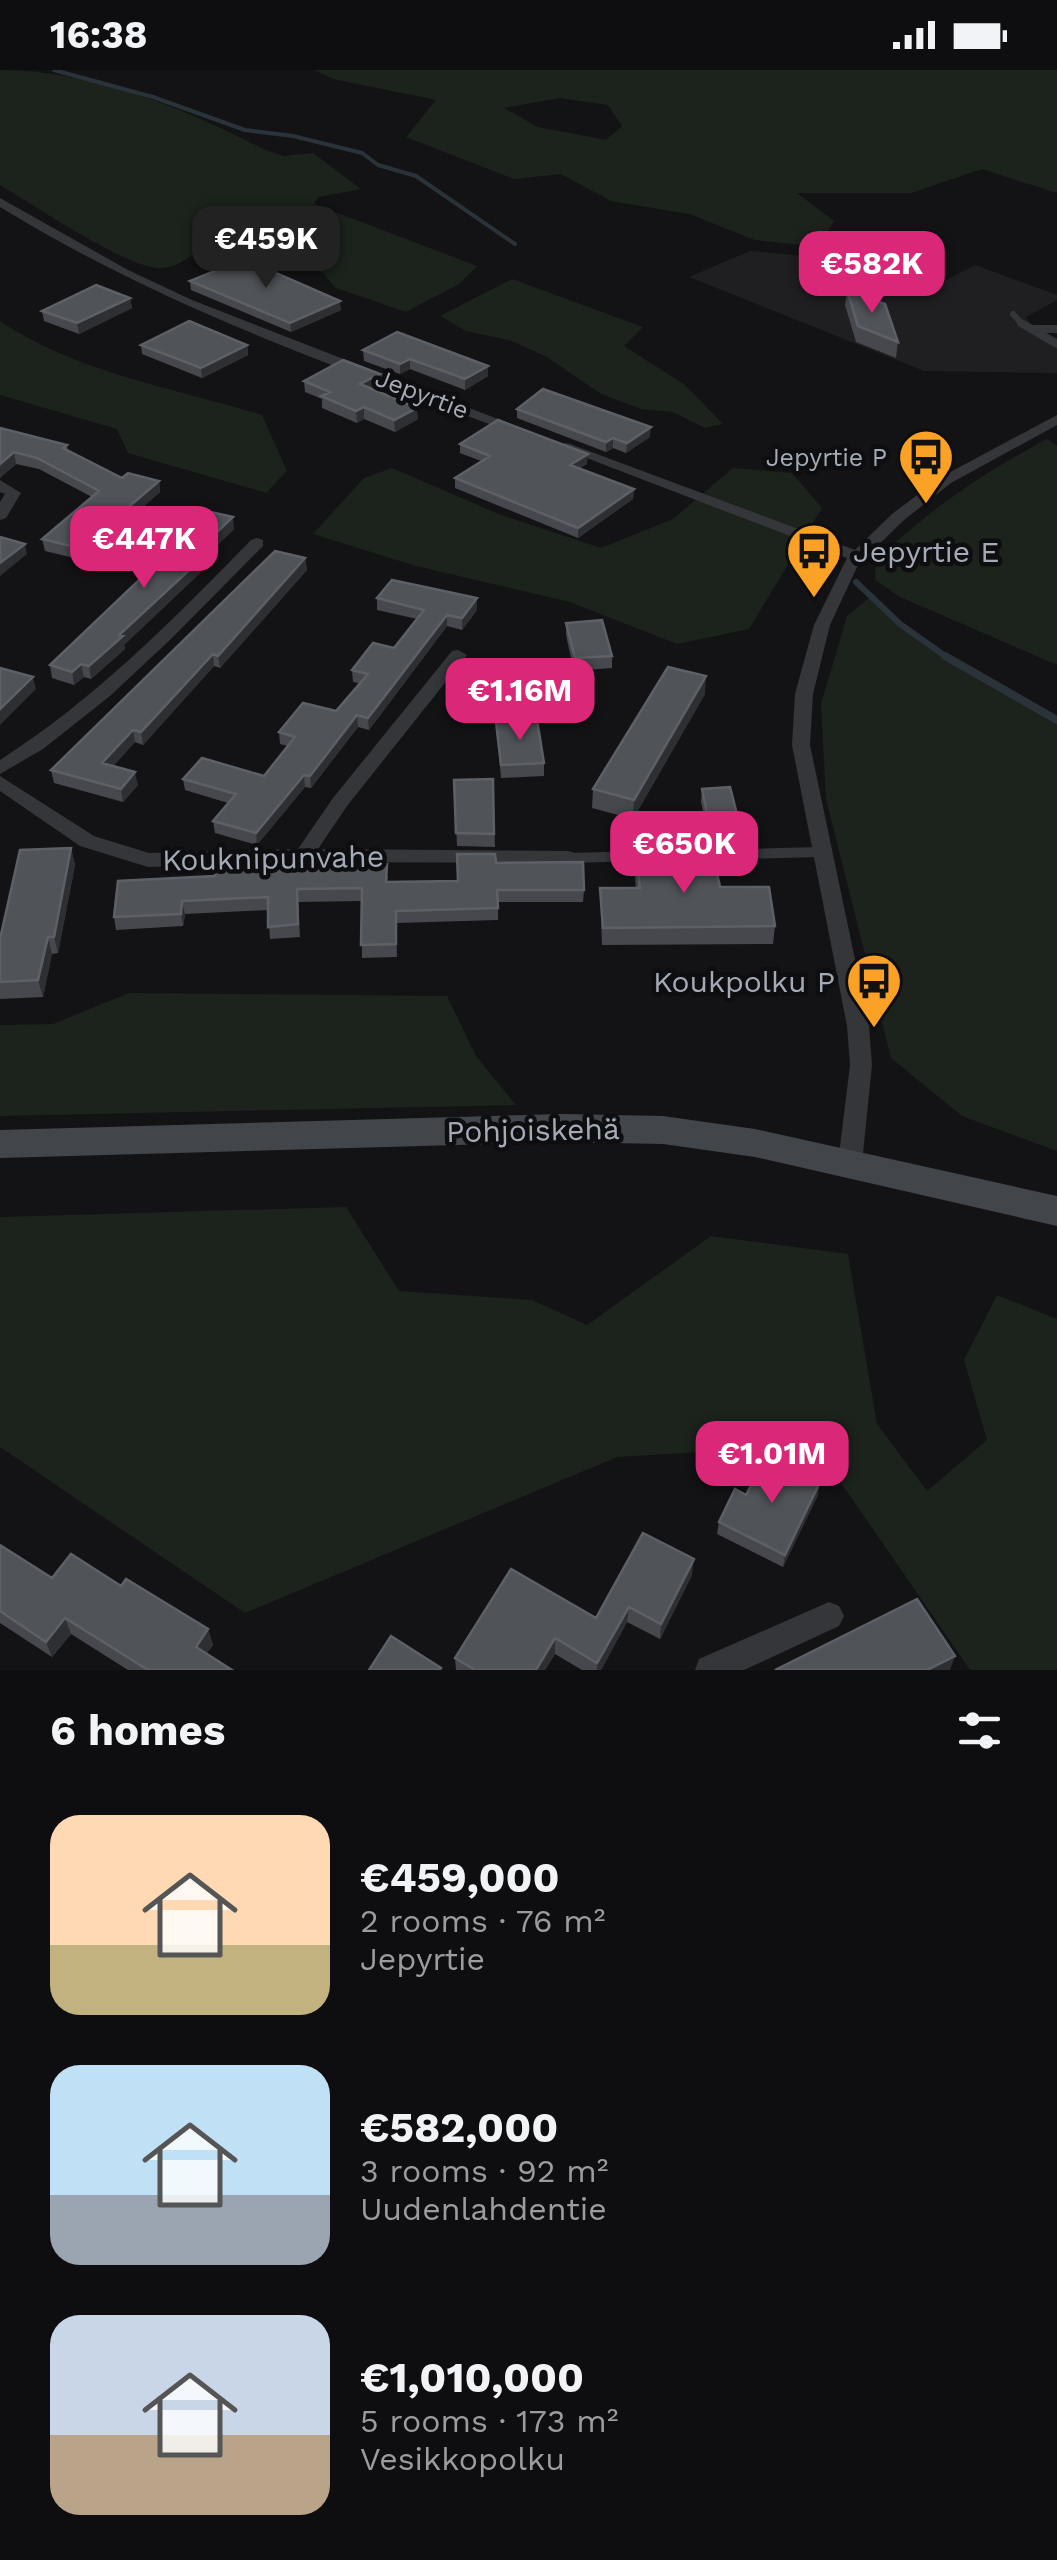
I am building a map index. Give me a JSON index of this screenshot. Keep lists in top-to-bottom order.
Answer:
{
  "streets": {
    "main road": ["Pohjoiskehä"],
    "street": ["Jepyrtie", "Kouknipunvahe"]
  },
  "places": {
    "bus stop": ["Jepyrtie P", "Jepyrtie E", "Koukpolku P"]
  },
  "page": {
    "status": "16:38",
    "price": [
      "€459K",
      "€582K",
      "€447K",
      "€1.16M",
      "€650K",
      "€1.01M"
    ],
    "heading": "6 homes",
    "list": [
      {
        "name": "€459,000",
        "note": "2 rooms · 76 m² · Jepyrtie"
      },
      {
        "name": "€582,000",
        "note": "3 rooms · 92 m² · Uudenlahdentie"
      },
      {
        "name": "€1,010,000",
        "note": "5 rooms · 173 m² · Vesikkopolku"
      }
    ]
  }
}
